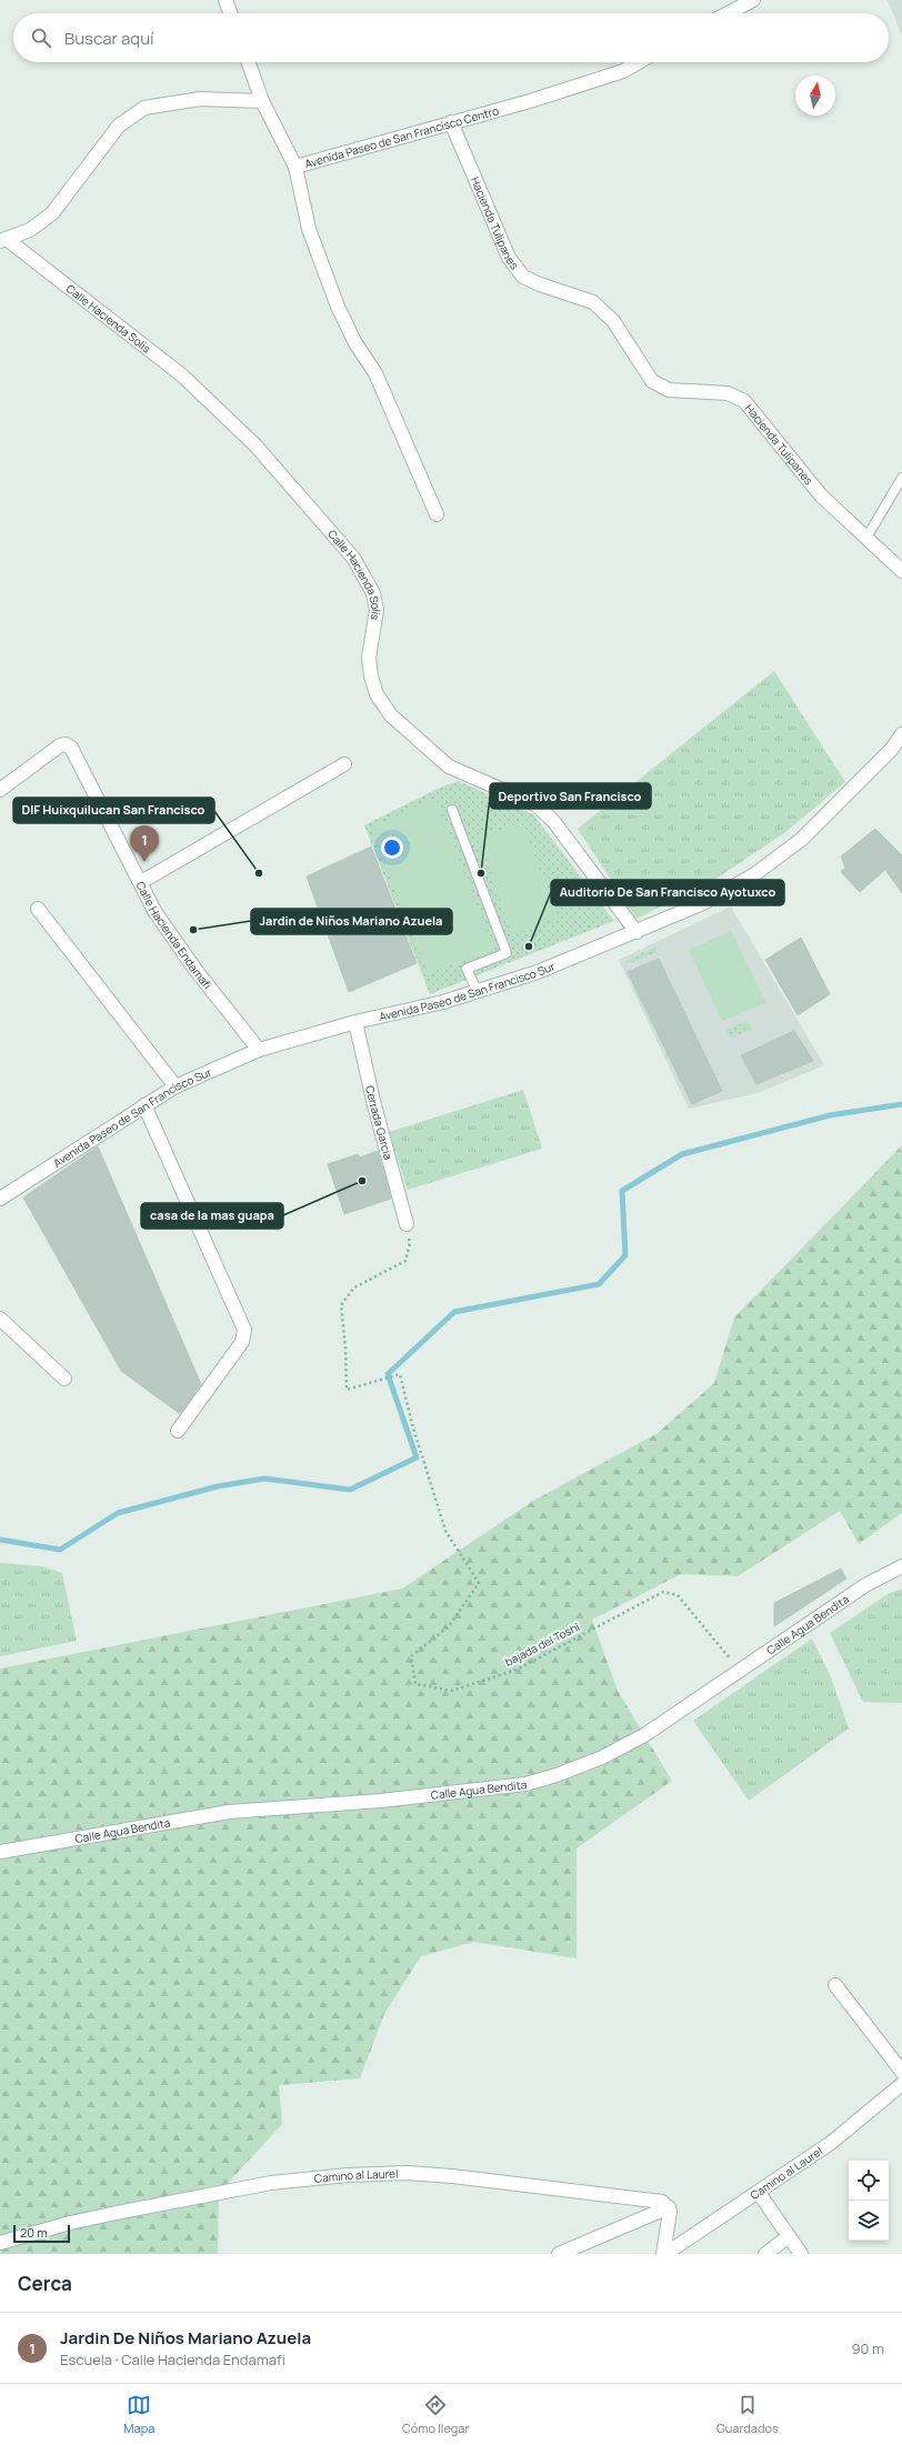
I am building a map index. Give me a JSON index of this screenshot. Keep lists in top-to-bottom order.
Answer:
{
  "streets": {
    "street": [
      "Avenida Paseo de San Francisco Centro",
      "Hacienda Tulipanes",
      "Calle Hacienda Solís",
      "Calle Hacienda Endamafi",
      "Avenida Paseo de San Francisco Sur",
      "Cerrada Garcia",
      "Calle Agua Bendita",
      "Camino al Laurel"
    ],
    "path": ["bajada del Toshi"]
  },
  "crossings": [
    ["Avenida Paseo de San Francisco Centro", "Hacienda Tulipanes"],
    ["Calle Hacienda Solís", "Avenida Paseo de San Francisco Sur"],
    ["Calle Hacienda Endamafi", "Avenida Paseo de San Francisco Sur"],
    ["Avenida Paseo de San Francisco Sur", "Cerrada Garcia"],
    ["Cerrada Garcia", "bajada del Toshi"]
  ],
  "places": [
    "DIF Huixquilucan San Francisco",
    "Deportivo San Francisco",
    "Jardin de Niños Mariano Azuela",
    "Auditorio De San Francisco Ayotuxco",
    "casa de la mas guapa"
  ],
  "scale_bar": "20 m",
  "north": "top",
  "page": {
    "search": "Buscar aquí",
    "pins": "1",
    "scale": "20 m",
    "heading": "Cerca",
    "list": [
      {
        "mark": "1",
        "name": "Jardin De Niños Mariano Azuela",
        "note": "Escuela · Calle Hacienda Endamafi",
        "value": "90 m"
      }
    ],
    "nav": ["Mapa", "Cómo llegar", "Guardados"]
  }
}
